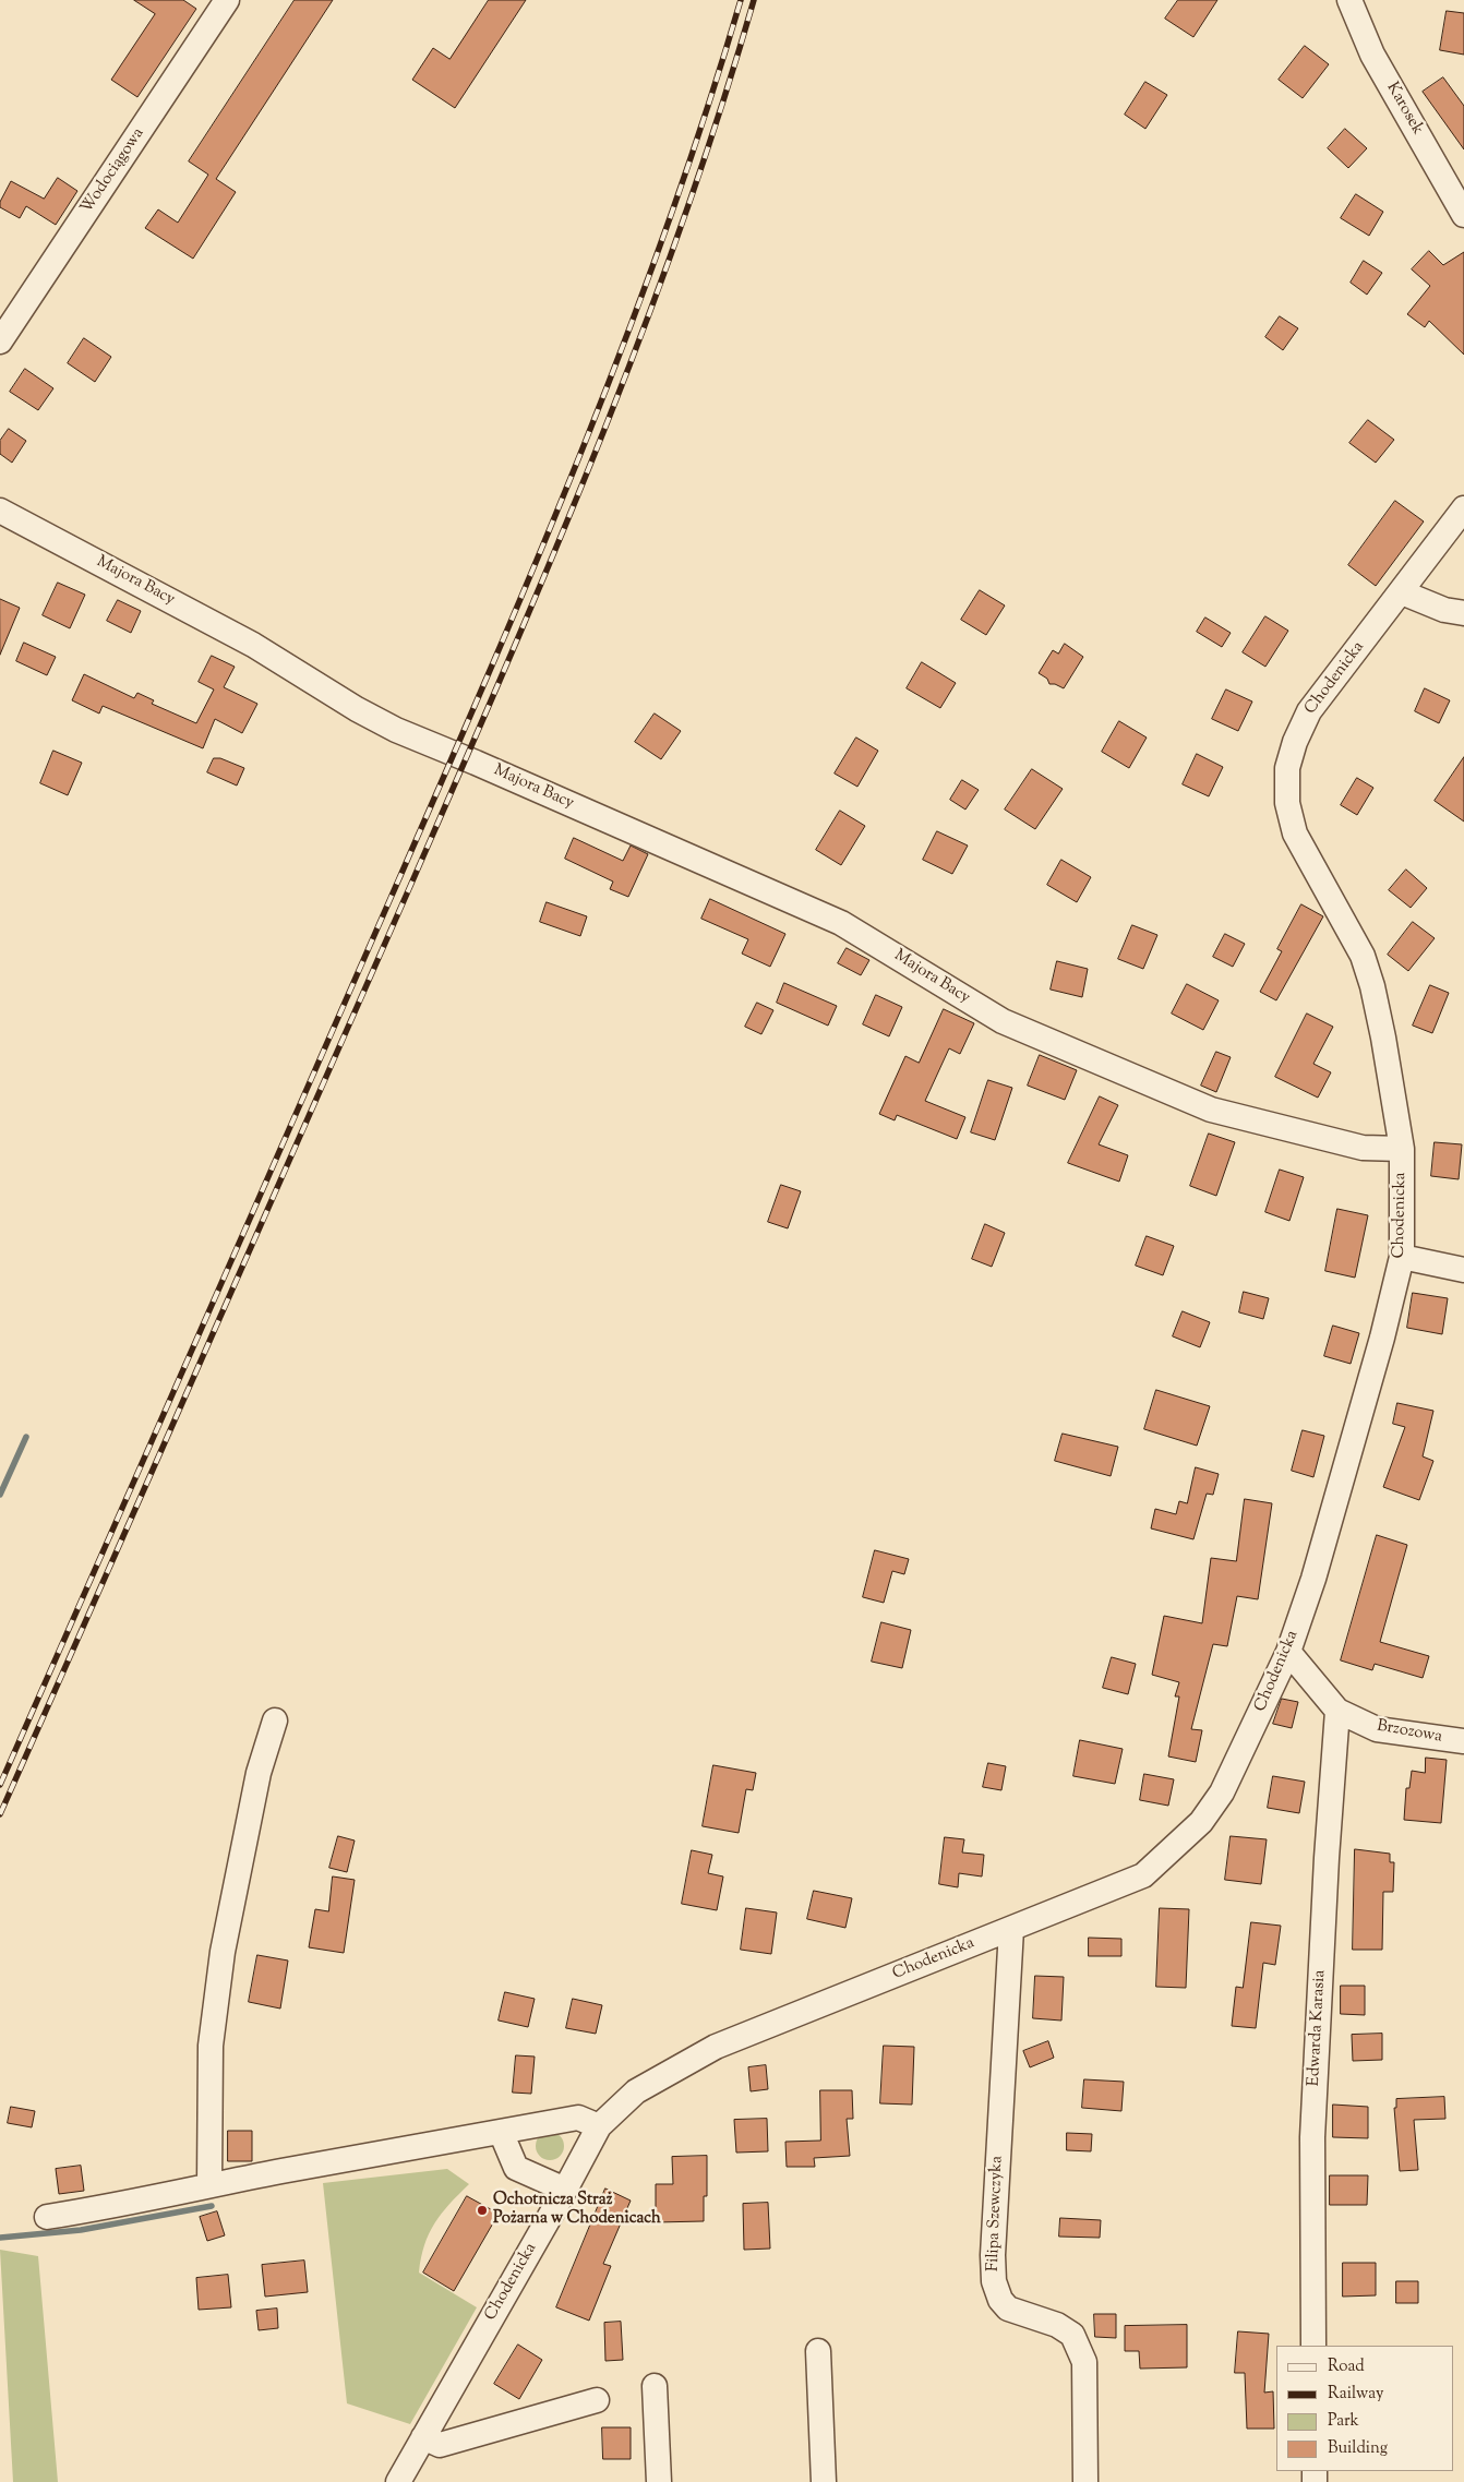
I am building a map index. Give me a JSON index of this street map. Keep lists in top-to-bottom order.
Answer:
{
  "streets": {
    "street": [
      "Karosek",
      "Wodociągowa",
      "Majora Bacy",
      "Chodenicka",
      "Brzozowa",
      "Edwarda Karasia",
      "Filipa Szewczyka"
    ]
  },
  "crossings": [
    ["Majora Bacy", "Chodenicka"],
    ["Chodenicka", "Brzozowa"],
    ["Chodenicka", "Filipa Szewczyka"],
    ["Brzozowa", "Edwarda Karasia"]
  ],
  "places": ["Ochotnicza Straż Pożarna w Chodenicach"],
  "legend": [
    "Road",
    "Railway",
    "Park",
    "Building"
  ]
}
